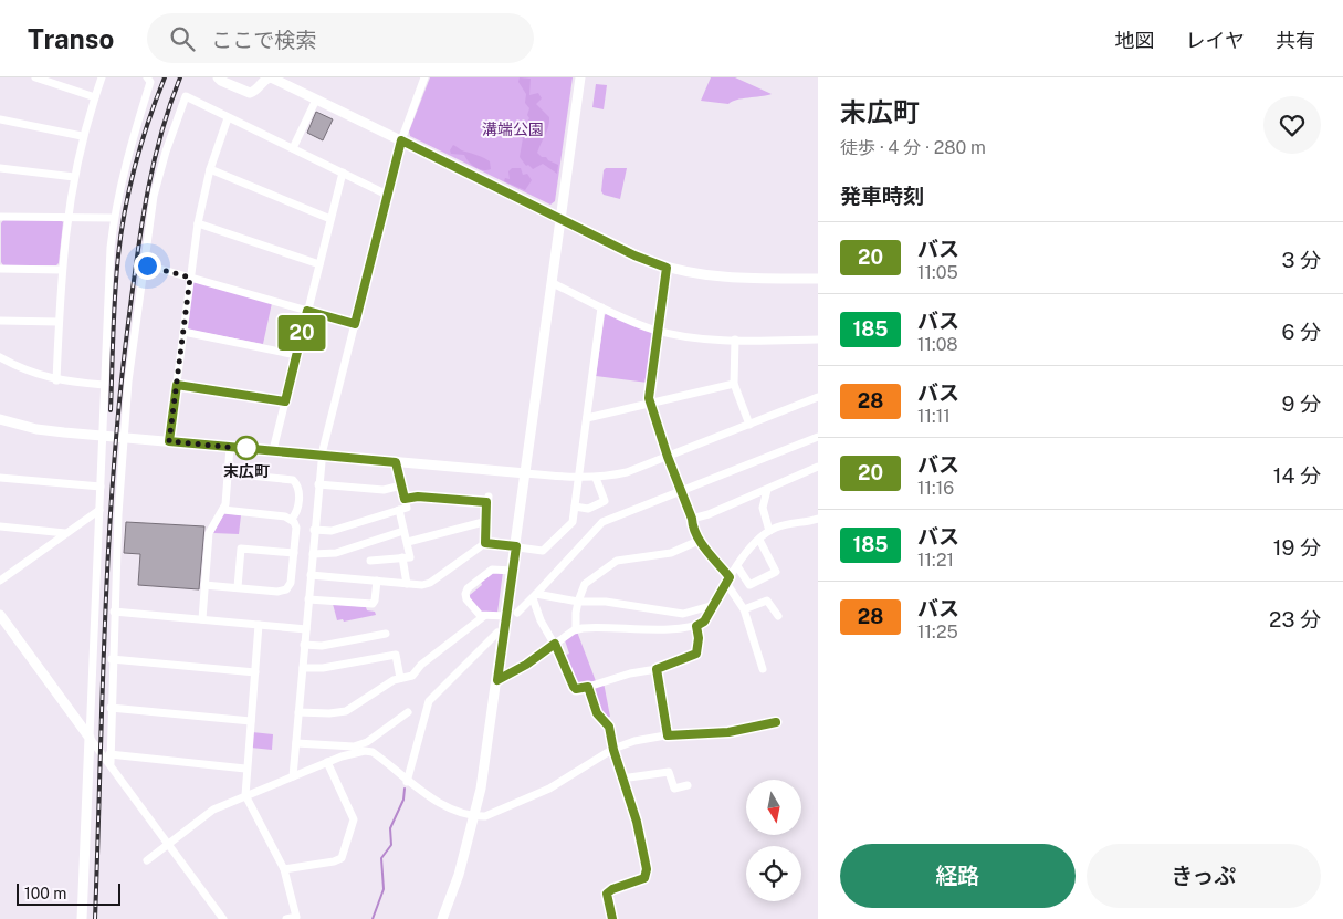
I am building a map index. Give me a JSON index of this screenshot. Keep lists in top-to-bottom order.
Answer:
{
  "parks": ["溝端公園"],
  "places": ["末広町"],
  "lines": ["bus line 20"],
  "scale_bar": "100 m",
  "north": "bottom",
  "page": {
    "header": "Transo",
    "search": "ここで検索",
    "nav": ["地図", "レイヤ", "共有"],
    "on_map": "20",
    "heading": [
      ["末広町", "徒歩 · 4 分 · 280 m"],
      "発車時刻"
    ],
    "list": [
      {
        "mark": "20",
        "name": "バス",
        "note": "11:05",
        "value": "3 分"
      },
      {
        "mark": "185",
        "name": "バス",
        "note": "11:08",
        "value": "6 分"
      },
      {
        "mark": "28",
        "name": "バス",
        "note": "11:11",
        "value": "9 分"
      },
      {
        "mark": "20",
        "name": "バス",
        "note": "11:16",
        "value": "14 分"
      },
      {
        "mark": "185",
        "name": "バス",
        "note": "11:21",
        "value": "19 分"
      },
      {
        "mark": "28",
        "name": "バス",
        "note": "11:25",
        "value": "23 分"
      }
    ],
    "buttons": ["経路", "きっぷ"],
    "scale": "100 m"
  }
}
